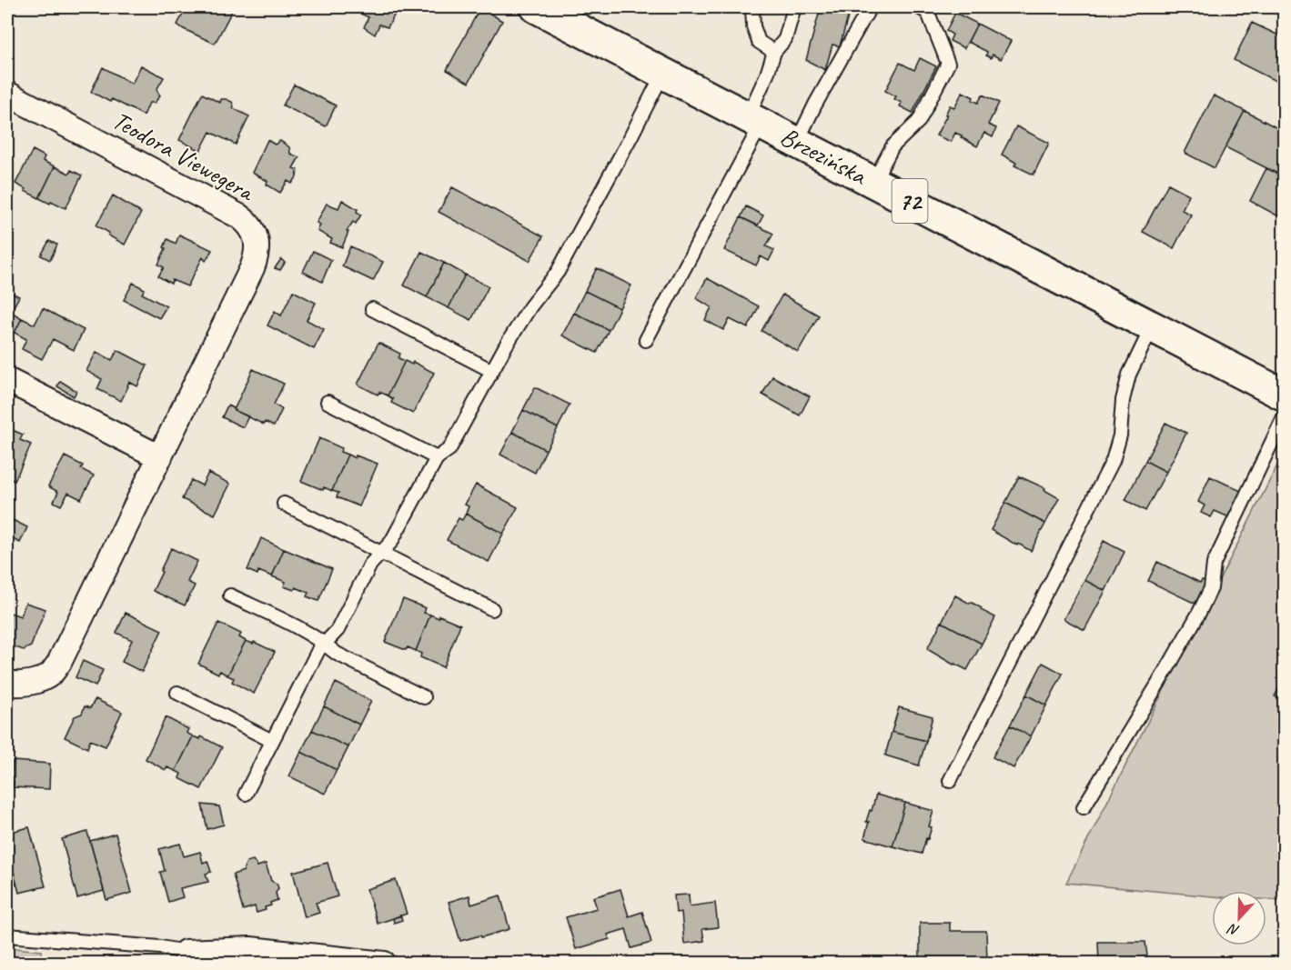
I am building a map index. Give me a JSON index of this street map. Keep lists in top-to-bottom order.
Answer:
{
  "streets": {
    "main road": ["Brzezińska", "72"],
    "street": ["Teodora Viewegera"]
  },
  "north": "bottom"
}
